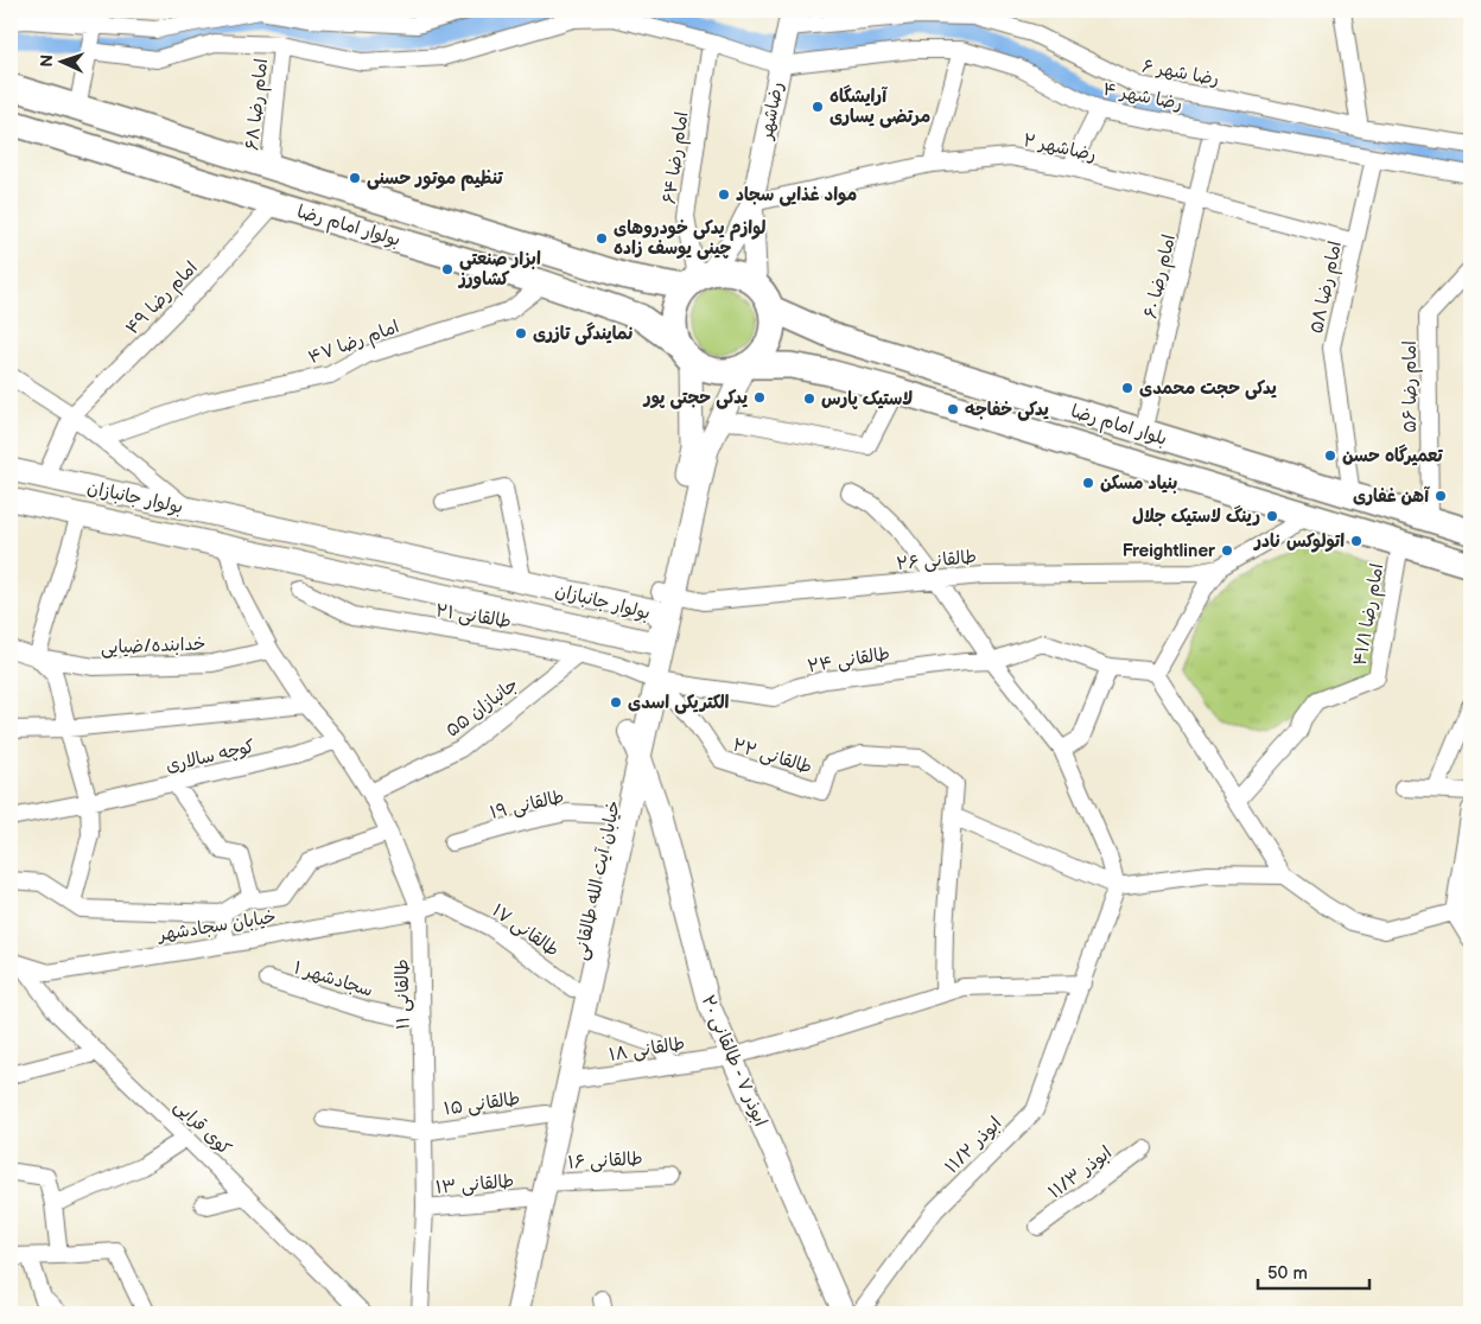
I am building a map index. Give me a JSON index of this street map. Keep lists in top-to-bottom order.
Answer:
{
  "streets": {
    "main road": [
      "بولوار امام رضا",
      "بلوار امام رضا",
      "بولوار جانبازان",
      "خیابان آیت الله طالقانی"
    ],
    "street": [
      "رضا شهر ۶",
      "رضا شهر ۴",
      "امام رضا ۶۸",
      "رضاشهر",
      "رضاشهر ۲",
      "امام رضا ۶۴",
      "امام رضا ۶۰",
      "امام رضا ۵۸",
      "امام رضا ۴۹",
      "امام رضا ۴۷",
      "امام رضا ۵۶",
      "طالقانی ۲۶",
      "امام رضا ۴۱/۱",
      "طالقانی ۲۱",
      "خدابنده/ضیایی",
      "طالقانی ۲۴",
      "جانبازان ۵۵",
      "کوچه سالاری",
      "طالقانی ۲۲",
      "طالقانی ۱۹",
      "خیابان سجادشهر",
      "طالقانی ۱۷",
      "سجادشهر ۱",
      "طالقانی ۱۱",
      "طالقانی ۱۸",
      "ابوذر ۷ - طالقانی ۲۰",
      "طالقانی ۱۵",
      "کوی قرایی",
      "ابوذر ۱۱/۲",
      "طالقانی ۱۶",
      "ابوذر ۱۱/۳",
      "طالقانی ۱۳"
    ]
  },
  "crossings": [
    ["رضا شهر ۶", "رضاشهر"],
    ["رضا شهر ۴", "رضاشهر"],
    ["رضا شهر ۴", "امام رضا ۶۰"],
    ["رضا شهر ۴", "امام رضا ۵۸"],
    ["امام رضا ۶۸", "بولوار امام رضا"],
    ["رضاشهر", "رضاشهر ۲"],
    ["رضاشهر ۲", "امام رضا ۶۰"],
    ["رضاشهر ۲", "امام رضا ۵۸"],
    ["امام رضا ۶۴", "بولوار امام رضا"],
    ["امام رضا ۶۴", "بلوار امام رضا"],
    ["بولوار امام رضا", "امام رضا ۴۹"],
    ["بولوار امام رضا", "امام رضا ۴۷"],
    ["بولوار امام رضا", "بلوار امام رضا"],
    ["امام رضا ۶۰", "بلوار امام رضا"],
    ["امام رضا ۵۸", "بلوار امام رضا"],
    ["امام رضا ۵۶", "بلوار امام رضا"],
    ["بلوار امام رضا", "امام رضا ۴۱/۱"],
    ["بولوار جانبازان", "طالقانی ۲۶"],
    ["بولوار جانبازان", "خیابان آیت الله طالقانی"],
    ["بولوار جانبازان", "طالقانی ۱۱"],
    ["طالقانی ۲۶", "خیابان آیت الله طالقانی"],
    ["طالقانی ۲۱", "طالقانی ۲۴"],
    ["طالقانی ۲۱", "جانبازان ۵۵"],
    ["طالقانی ۲۱", "طالقانی ۲۲"],
    ["طالقانی ۲۱", "خیابان آیت الله طالقانی"],
    ["خدابنده/ضیایی", "طالقانی ۱۱"],
    ["طالقانی ۲۴", "طالقانی ۲۲"],
    ["طالقانی ۲۴", "خیابان آیت الله طالقانی"],
    ["جانبازان ۵۵", "طالقانی ۱۱"],
    ["کوچه سالاری", "طالقانی ۱۱"],
    ["طالقانی ۲۲", "خیابان آیت الله طالقانی"],
    ["طالقانی ۱۹", "خیابان آیت الله طالقانی"],
    ["خیابان آیت الله طالقانی", "طالقانی ۱۷"],
    ["خیابان آیت الله طالقانی", "طالقانی ۱۸"],
    ["خیابان آیت الله طالقانی", "ابوذر ۷ - طالقانی ۲۰"],
    ["خیابان آیت الله طالقانی", "طالقانی ۱۵"],
    ["خیابان آیت الله طالقانی", "طالقانی ۱۶"],
    ["خیابان آیت الله طالقانی", "طالقانی ۱۳"],
    ["خیابان سجادشهر", "طالقانی ۱۷"],
    ["خیابان سجادشهر", "طالقانی ۱۱"],
    ["خیابان سجادشهر", "کوی قرایی"],
    ["طالقانی ۱۷", "طالقانی ۱۱"],
    ["سجادشهر ۱", "طالقانی ۱۱"],
    ["طالقانی ۱۱", "طالقانی ۱۵"],
    ["طالقانی ۱۱", "طالقانی ۱۳"],
    ["طالقانی ۱۸", "ابوذر ۷ - طالقانی ۲۰"],
    ["طالقانی ۱۸", "ابوذر ۱۱/۲"]
  ],
  "places": [
    "آرایشگاه مرتضی یساری",
    "تنظیم موتور حسنی",
    "مواد غذایی سجاد",
    "لوازم یدکی خودروهای چینی یوسف زاده",
    "ابزار صنعتی کشاورز",
    "نمایندگی تازری",
    "یدکی حجت محمدی",
    "یدکی حجتی پور",
    "لاستیک پارس",
    "یدکی خفاجه",
    "تعمیرگاه حسن",
    "بنیاد مسکن",
    "آهن غفاری",
    "رینگ لاستیک جلال",
    "اتولوکس نادر",
    "Freightliner",
    "الکتریکی اسدی"
  ],
  "scale_bar": "50 m",
  "north": "left"
}
